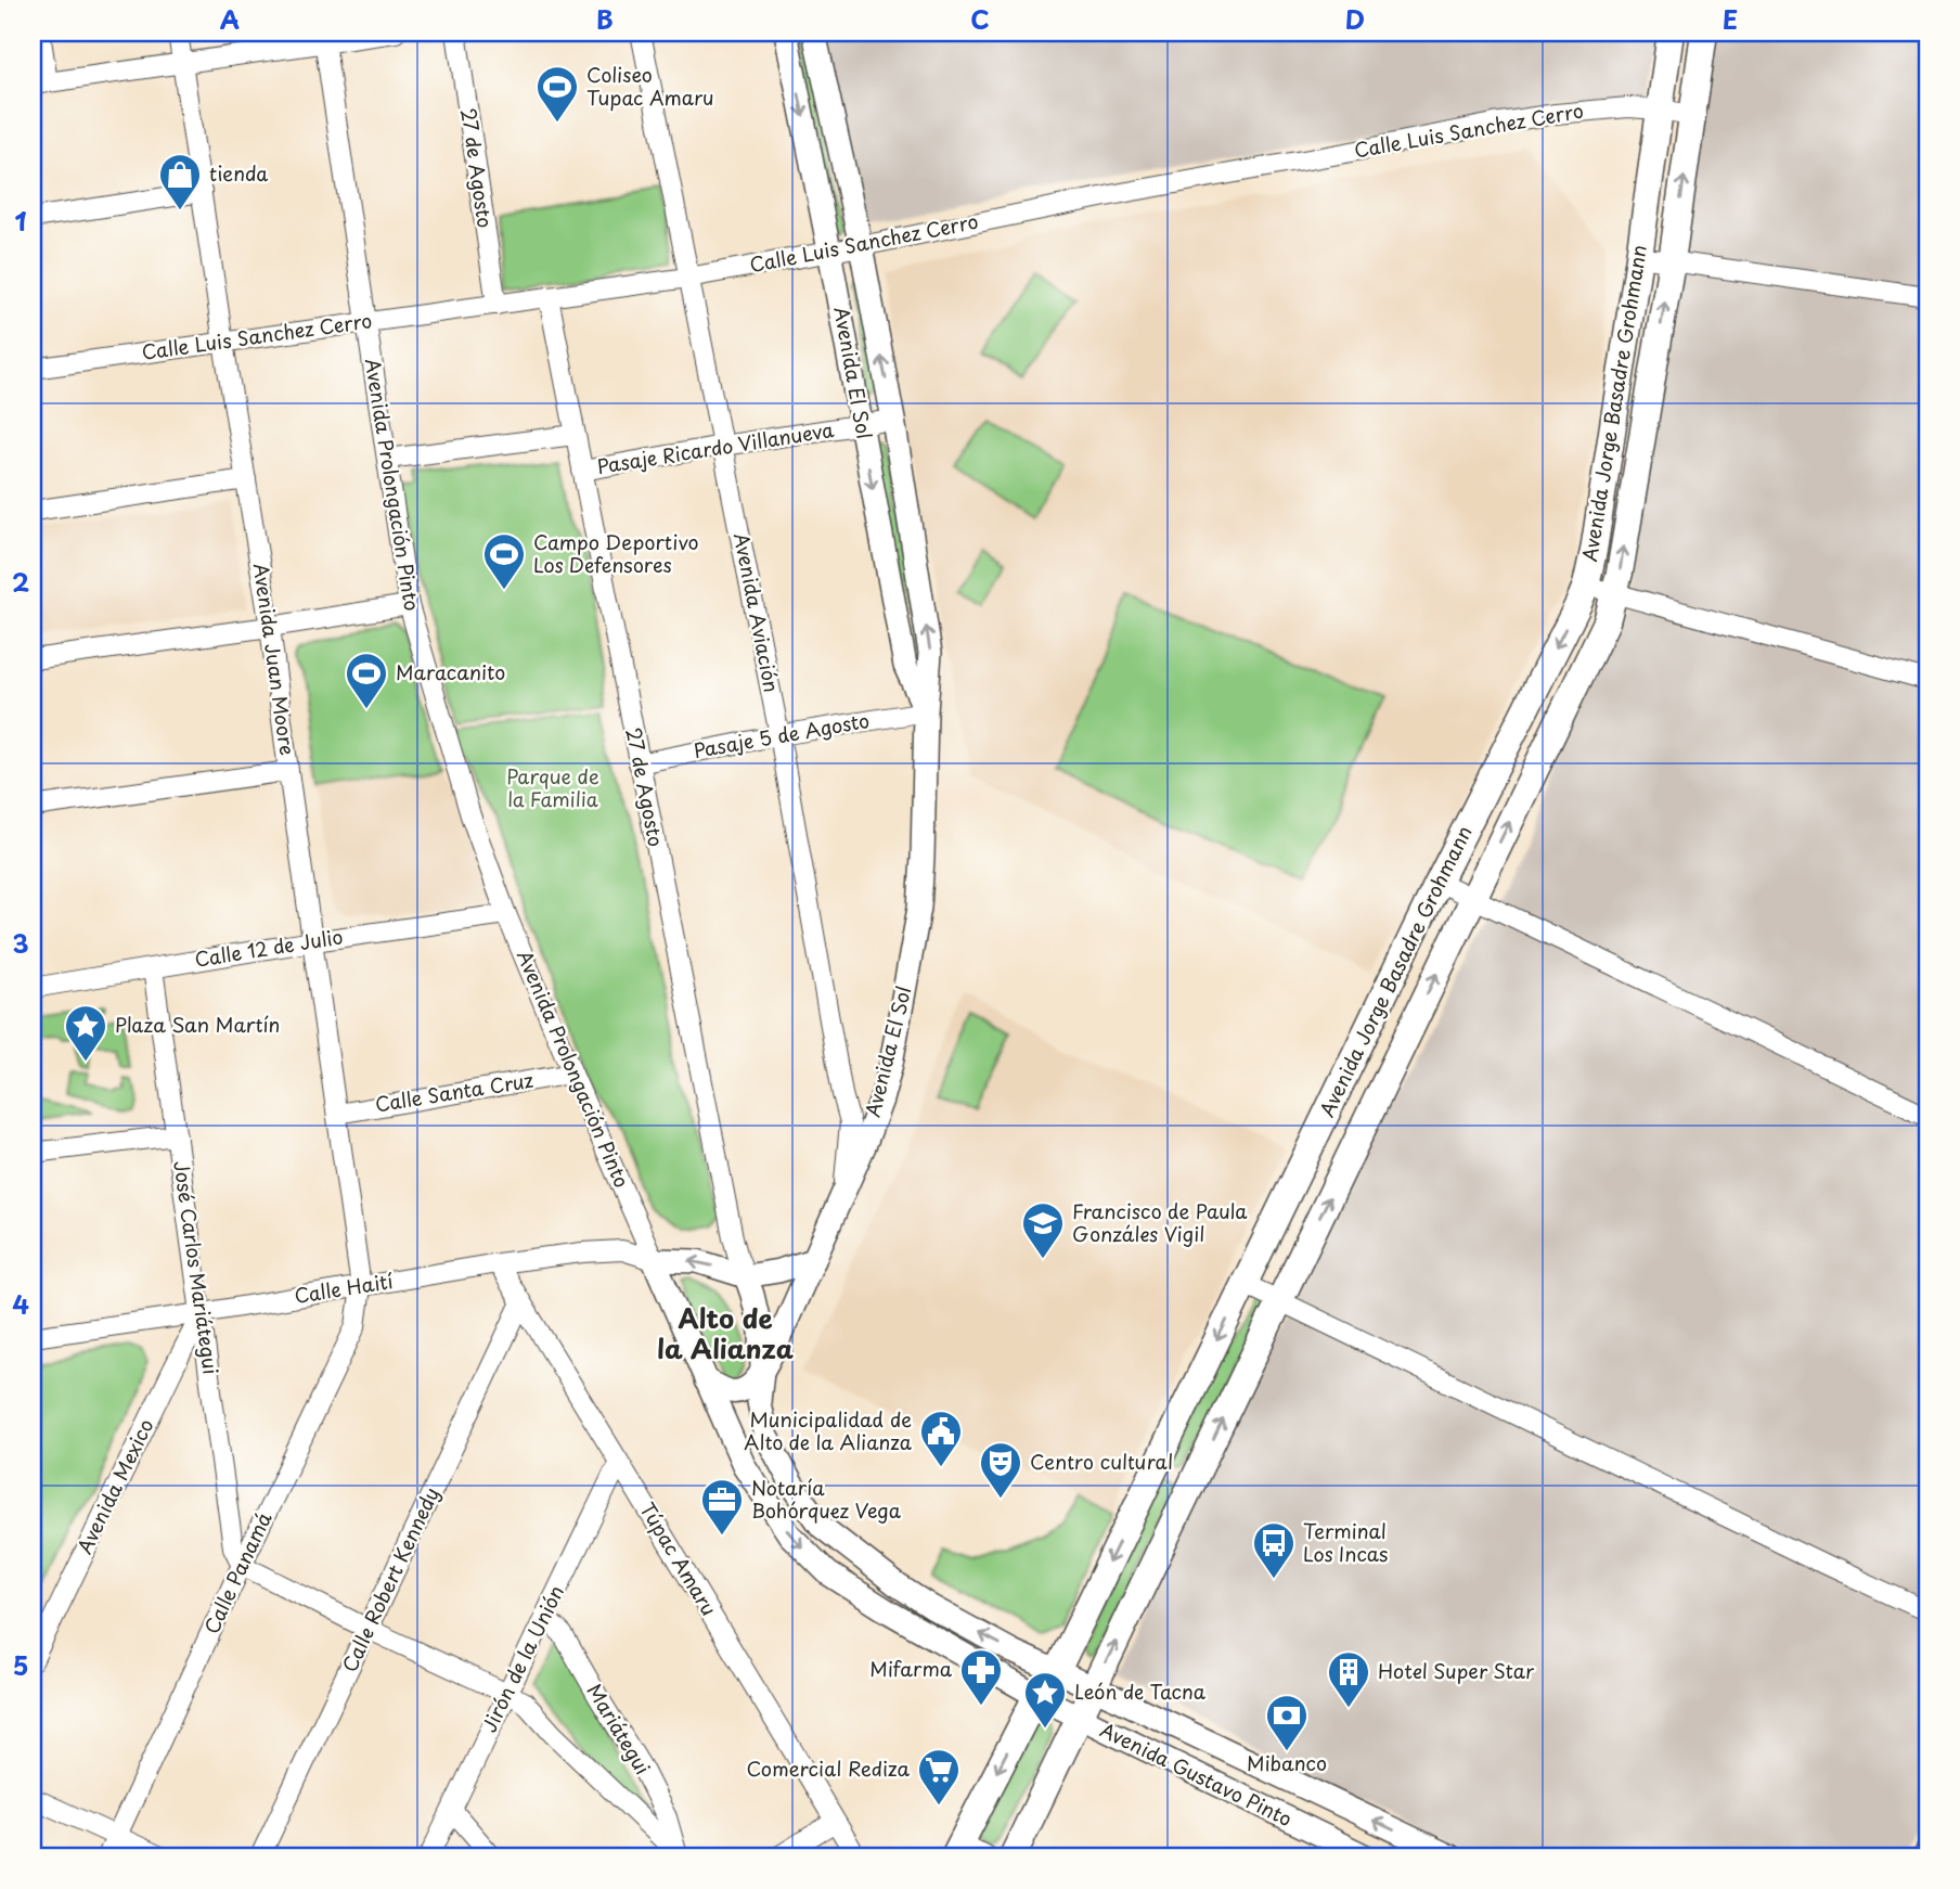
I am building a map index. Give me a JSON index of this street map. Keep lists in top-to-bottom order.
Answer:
{
  "streets": {
    "highway": ["Avenida Jorge Basadre Grohmann"],
    "main road": ["Avenida El Sol", "Avenida Gustavo Pinto"],
    "street": [
      "Calle Luis Sanchez Cerro",
      "27 de Agosto",
      "Pasaje Ricardo Villanueva",
      "Avenida Prolongación Pinto",
      "Avenida Aviación",
      "Avenida Juan Moore",
      "Pasaje 5 de Agosto",
      "Calle 12 de Julio",
      "Calle Santa Cruz",
      "José Carlos Mariátegui",
      "Calle Haití",
      "Avenida Mexico",
      "Túpac Amaru",
      "Calle Panamá",
      "Calle Robert Kennedy",
      "Jirón de la Unión",
      "Mariátegui"
    ]
  },
  "crossings": [
    ["Calle Luis Sanchez Cerro", "27 de Agosto"],
    ["Calle Luis Sanchez Cerro", "Avenida El Sol"],
    ["Calle Luis Sanchez Cerro", "Avenida Jorge Basadre Grohmann"],
    ["Calle Luis Sanchez Cerro", "Avenida Prolongación Pinto"],
    ["Calle Luis Sanchez Cerro", "Avenida Aviación"],
    ["Calle Luis Sanchez Cerro", "Avenida Juan Moore"],
    ["27 de Agosto", "Pasaje Ricardo Villanueva"],
    ["27 de Agosto", "Pasaje 5 de Agosto"],
    ["27 de Agosto", "Avenida Gustavo Pinto"],
    ["Avenida El Sol", "Pasaje Ricardo Villanueva"],
    ["Avenida El Sol", "Avenida Aviación"],
    ["Avenida El Sol", "Pasaje 5 de Agosto"],
    ["Avenida El Sol", "Avenida Gustavo Pinto"],
    ["Avenida Jorge Basadre Grohmann", "Avenida Gustavo Pinto"],
    ["Pasaje Ricardo Villanueva", "Avenida Aviación"],
    ["Avenida Prolongación Pinto", "Calle 12 de Julio"],
    ["Avenida Prolongación Pinto", "Calle Santa Cruz"],
    ["Avenida Prolongación Pinto", "Calle Haití"],
    ["Avenida Prolongación Pinto", "Avenida Gustavo Pinto"],
    ["Avenida Aviación", "Pasaje 5 de Agosto"],
    ["Avenida Juan Moore", "Calle 12 de Julio"],
    ["Avenida Juan Moore", "Calle Santa Cruz"],
    ["Avenida Juan Moore", "Calle Haití"],
    ["Avenida Juan Moore", "Calle Panamá"],
    ["Calle 12 de Julio", "José Carlos Mariátegui"],
    ["José Carlos Mariátegui", "Calle Haití"],
    ["José Carlos Mariátegui", "Avenida Mexico"],
    ["José Carlos Mariátegui", "Calle Panamá"],
    ["Calle Haití", "Avenida Mexico"],
    ["Calle Haití", "Túpac Amaru"],
    ["Calle Haití", "Calle Panamá"],
    ["Calle Haití", "Avenida Gustavo Pinto"],
    ["Túpac Amaru", "Calle Robert Kennedy"],
    ["Túpac Amaru", "Jirón de la Unión"],
    ["Jirón de la Unión", "Mariátegui"]
  ],
  "districts": ["Alto de la Alianza"],
  "parks": ["Parque de la Familia"],
  "places": {
    "sports": ["Coliseo Tupac Amaru", "Campo Deportivo Los Defensores", "Maracanito"],
    "shop": ["tienda"],
    "place": ["Plaza San Martín", "León de Tacna"],
    "school or university": ["Francisco de Paula Gonzáles Vigil"],
    "public building": ["Municipalidad de Alto de la Alianza"],
    "theatre": ["Centro cultural"],
    "office": ["Notaría Bohórquez Vega"],
    "bus stop": ["Terminal Los Incas"],
    "pharmacy": ["Mifarma"],
    "building": ["Hotel Super Star"],
    "bank": ["Mibanco"],
    "supermarket": ["Comercial Rediza"]
  },
  "grid": {
    "columns": [
      "A",
      "B",
      "C",
      "D",
      "E"
    ],
    "rows": [
      "1",
      "2",
      "3",
      "4",
      "5"
    ]
  }
}
